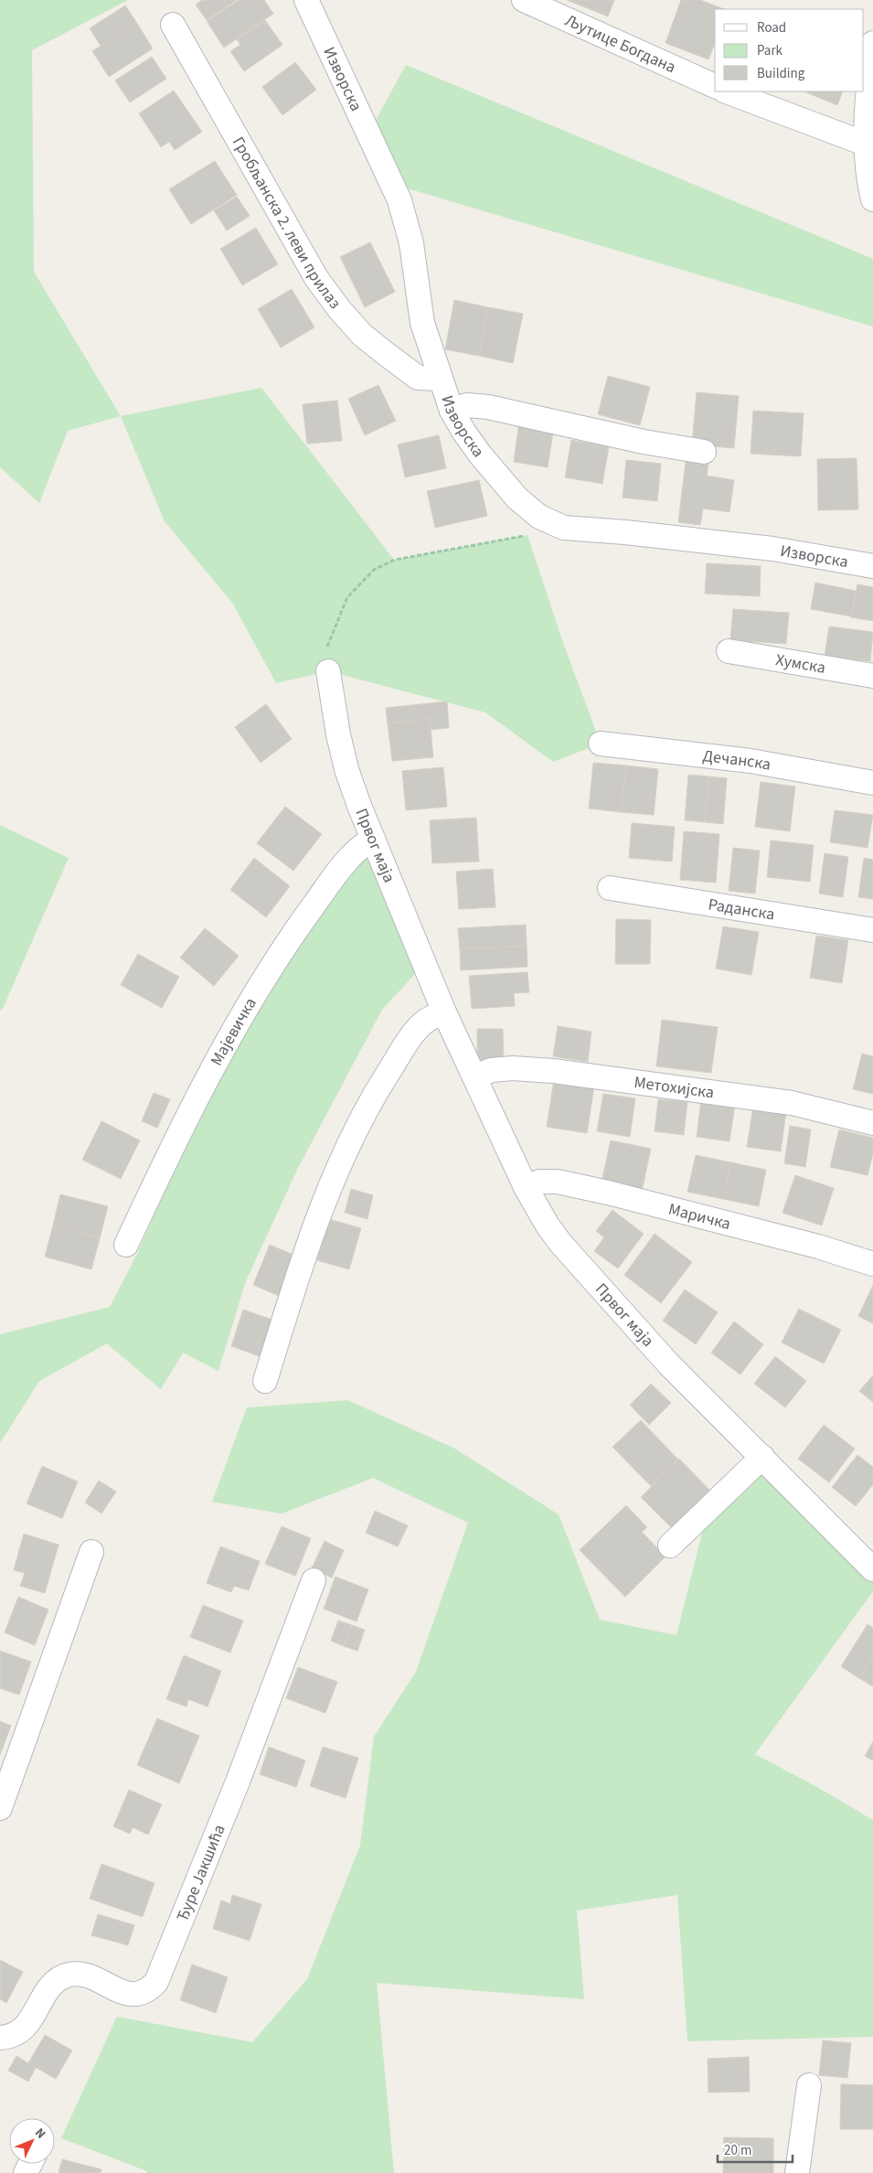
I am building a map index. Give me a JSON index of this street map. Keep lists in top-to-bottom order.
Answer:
{
  "streets": {
    "street": [
      "Љутице Богдана",
      "Изворска",
      "Гробљанска 2. леви прилаз",
      "Хумска",
      "Дечанска",
      "Првог маја",
      "Раданска",
      "Мајевичка",
      "Метохијска",
      "Маричка",
      "Ђуре Јакшића"
    ]
  },
  "crossings": [
    ["Изворска", "Гробљанска 2. леви прилаз"],
    ["Првог маја", "Мајевичка"],
    ["Првог маја", "Метохијска"],
    ["Првог маја", "Маричка"]
  ],
  "legend": ["Road", "Park", "Building"],
  "scale_bar": "20 m",
  "north": "top right"
}
